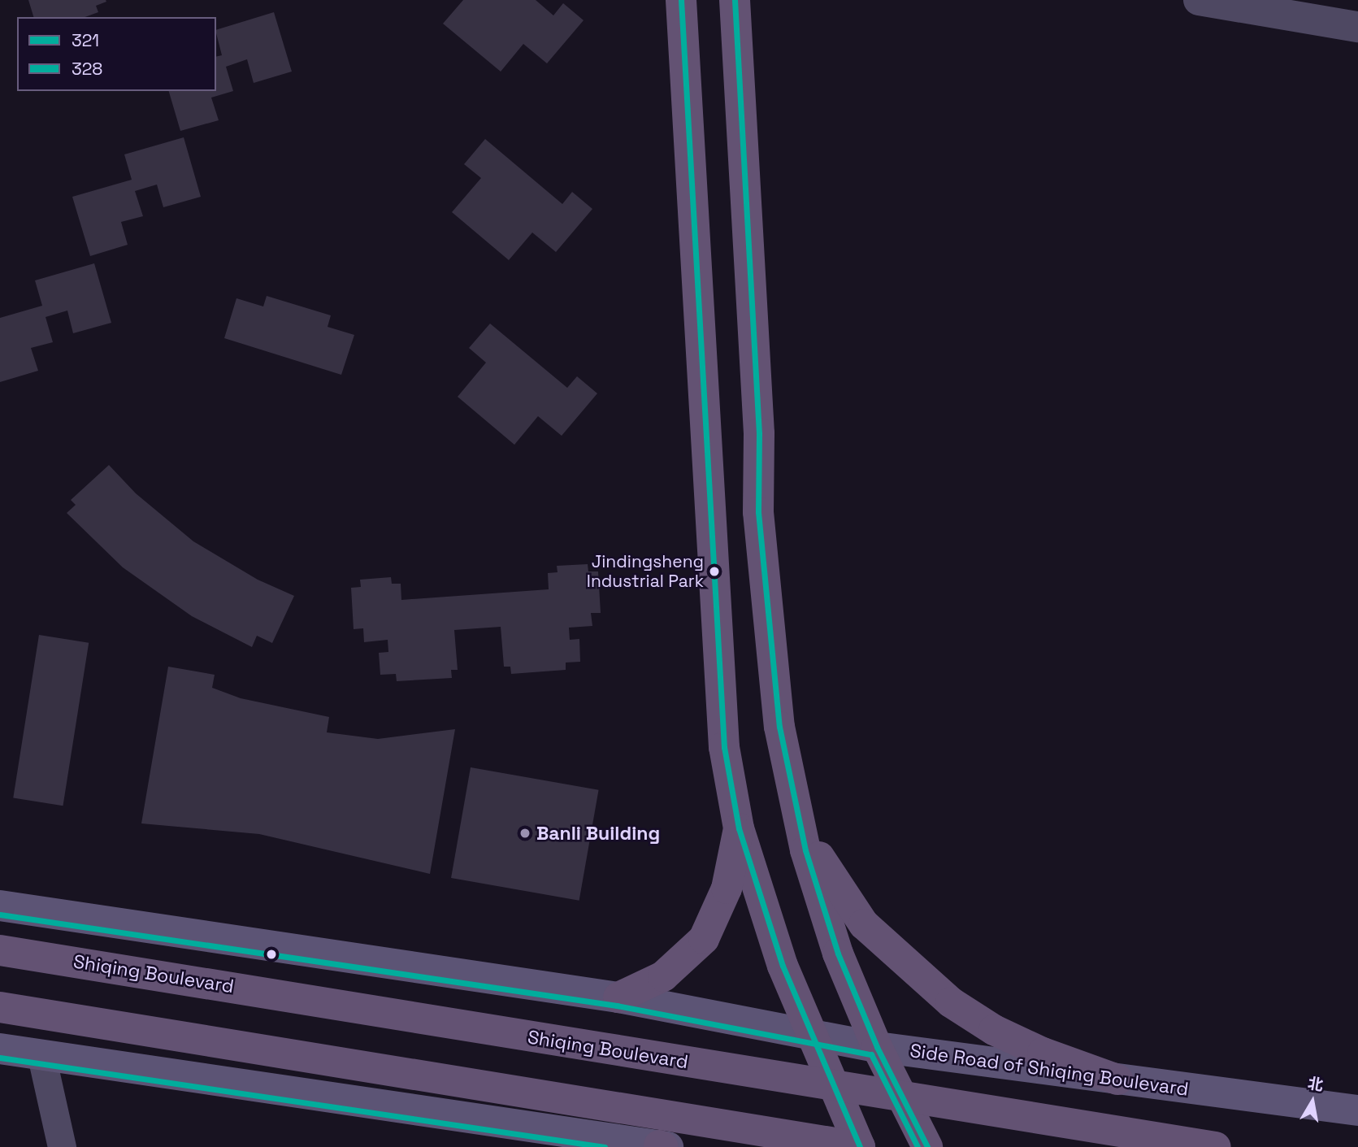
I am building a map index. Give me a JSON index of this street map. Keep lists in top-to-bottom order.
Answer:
{
  "streets": {
    "main road": ["Shiqing Boulevard", "Side Road of Shiqing Boulevard"]
  },
  "places": ["Jindingsheng Industrial Park", "Banli Building"],
  "lines": ["transit line 321", "transit line 328"],
  "legend": ["321", "328"],
  "north": "top"
}
